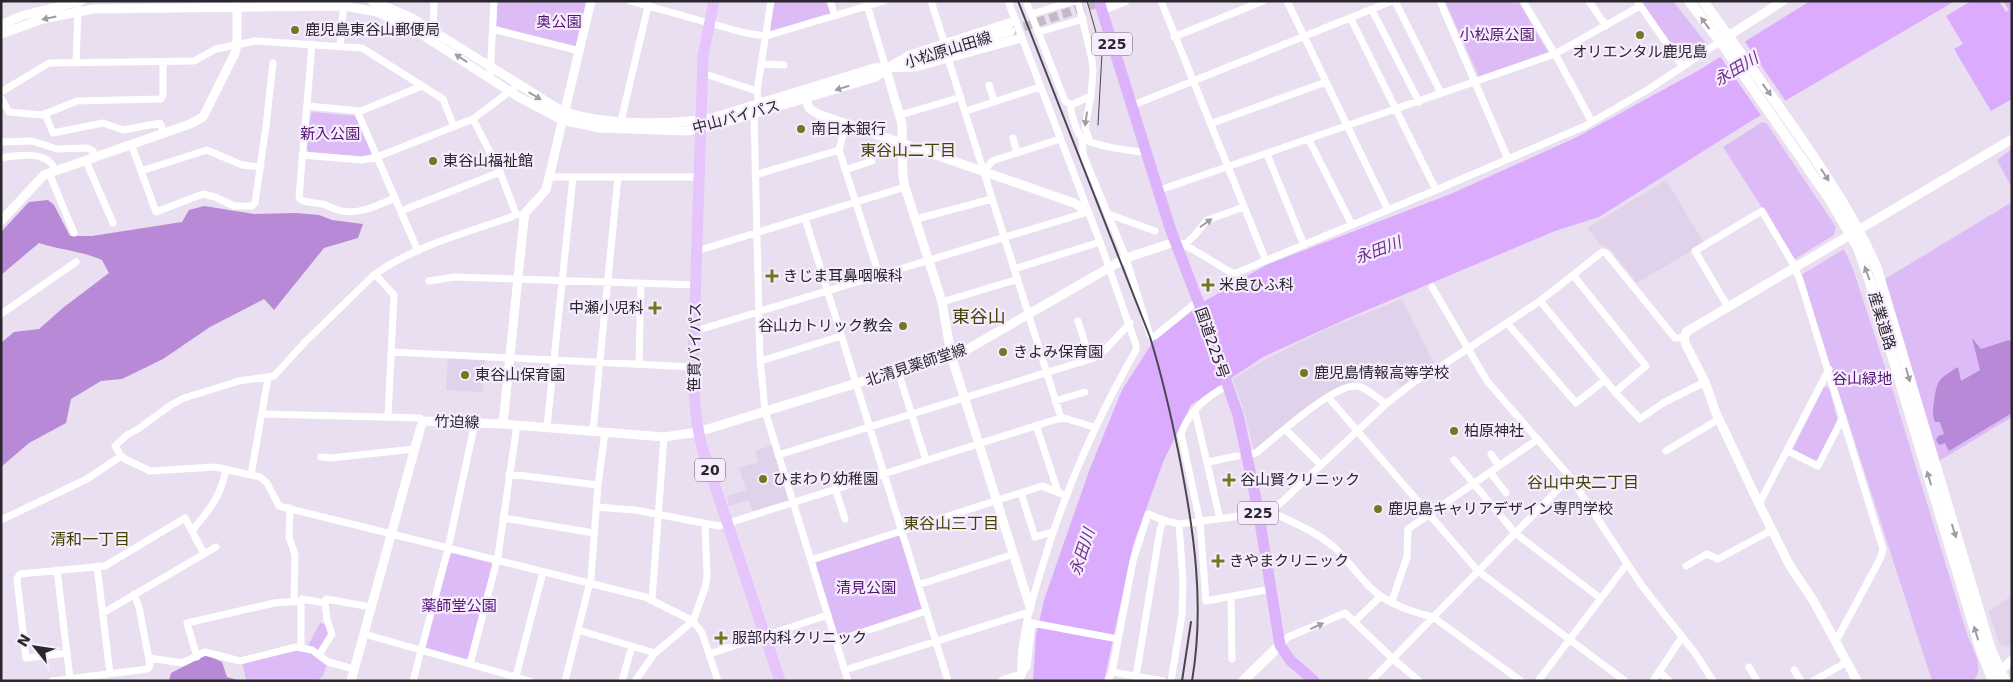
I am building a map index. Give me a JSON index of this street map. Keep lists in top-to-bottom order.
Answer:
{
  "streets": {
    "highway": ["225", "国道225号"],
    "main road": ["産業道路", "笹貫バイパス", "20"],
    "street": [
      "小松原山田線",
      "中山バイパス",
      "北清見薬師堂線",
      "竹迫線"
    ]
  },
  "crossings": [
    ["小松原山田線", "中山バイパス"],
    ["中山バイパス", "笹貫バイパス"],
    ["国道225号", "北清見薬師堂線"],
    ["笹貫バイパス", "北清見薬師堂線"],
    ["笹貫バイパス", "竹迫線"],
    ["北清見薬師堂線", "竹迫線"]
  ],
  "districts": [
    "東谷山二丁目",
    "東谷山",
    "谷山中央二丁目",
    "東谷山三丁目",
    "清和一丁目"
  ],
  "water": ["永田川"],
  "parks": [
    "奥公園",
    "小松原公園",
    "新入公園",
    "谷山緑地",
    "清見公園",
    "薬師堂公園"
  ],
  "places": {
    "other": [
      "鹿児島東谷山郵便局",
      "オリエンタル鹿児島",
      "南日本銀行",
      "東谷山福祉館",
      "谷山カトリック教会",
      "きよみ保育園",
      "鹿児島情報高等学校",
      "東谷山保育園",
      "柏原神社",
      "ひまわり幼稚園",
      "鹿児島キャリアデザイン専門学校"
    ],
    "health": [
      "きじま耳鼻咽喉科",
      "米良ひふ科",
      "中瀬小児科",
      "谷山賢クリニック",
      "きやまクリニック",
      "服部内科クリニック"
    ]
  },
  "north": "top left"
}
